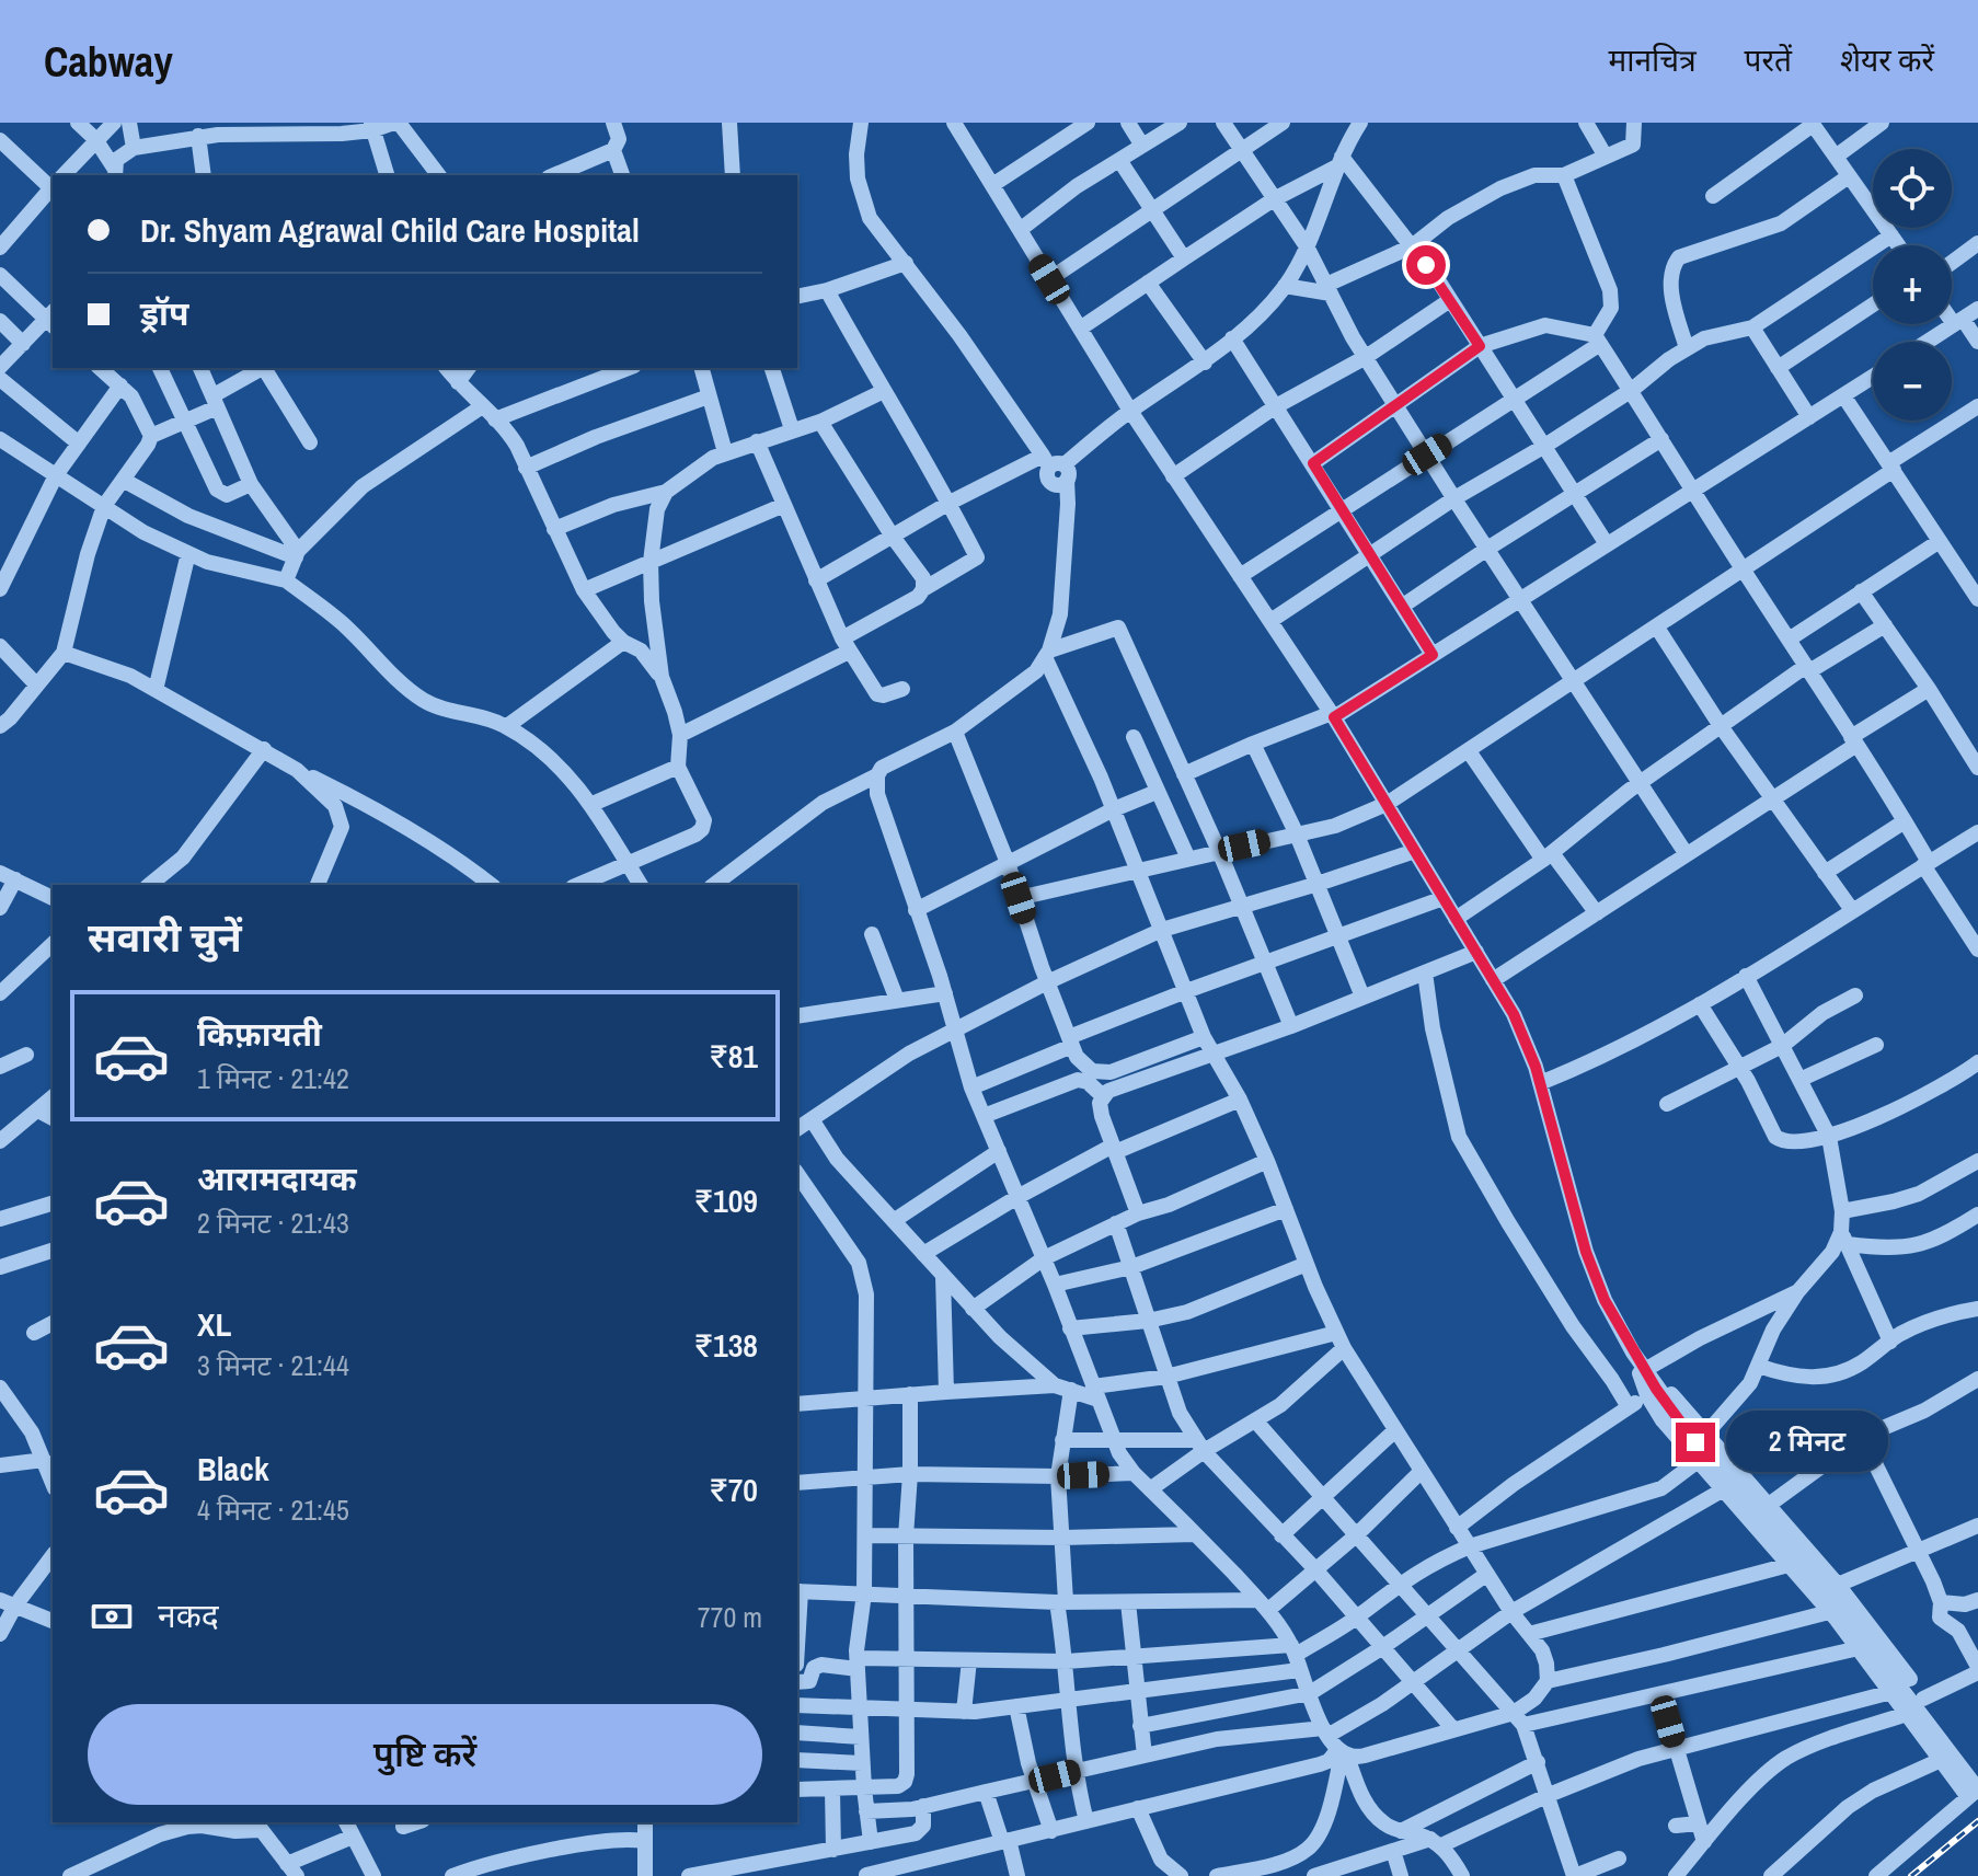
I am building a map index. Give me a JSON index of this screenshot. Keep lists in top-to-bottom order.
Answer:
{
  "page": {
    "header": "Cabway",
    "nav": ["मानचित्र", "परतें", "शेयर करें"],
    "map_buttons": ["+", "−"],
    "banner": ["Dr. Shyam Agrawal Child Care Hospital", "ड्रॉप"],
    "heading": "सवारी चुनें",
    "list": [
      {
        "name": "किफ़ायती",
        "note": "1 मिनट · 21:42",
        "value": "₹81"
      },
      {
        "name": "आरामदायक",
        "note": "2 मिनट · 21:43",
        "value": "₹109"
      },
      {
        "name": "XL",
        "note": "3 मिनट · 21:44",
        "value": "₹138"
      },
      {
        "name": "Black",
        "note": "4 मिनट · 21:45",
        "value": "₹70"
      }
    ],
    "bubble": "2 मिनट",
    "pay": ["नकद", "770 m"],
    "buttons": "पुष्टि करें"
  }
}
